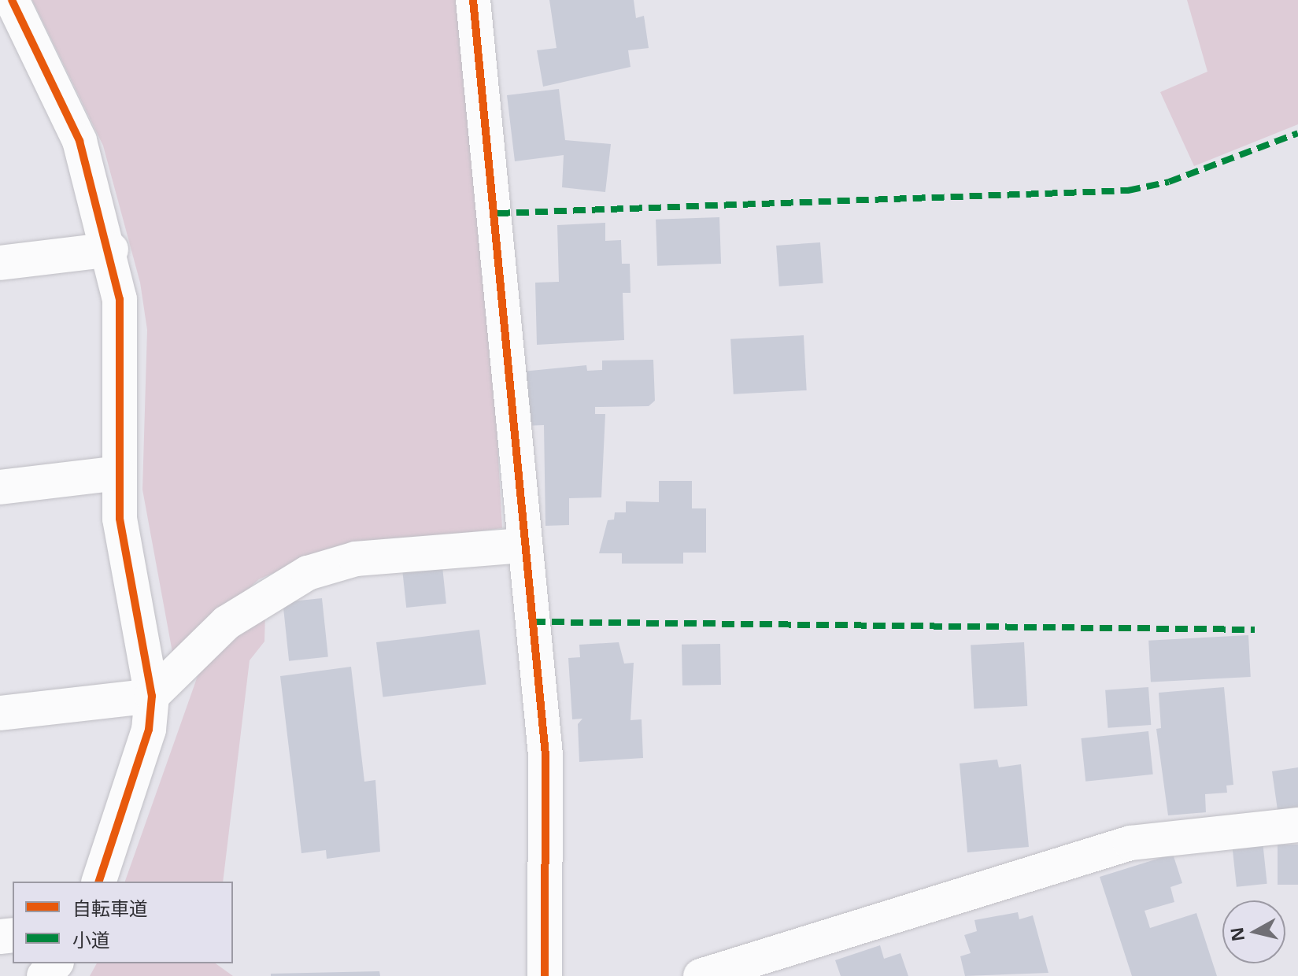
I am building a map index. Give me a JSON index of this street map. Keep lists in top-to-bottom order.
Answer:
{
  "legend": ["自転車道", "小道"],
  "north": "left"
}
